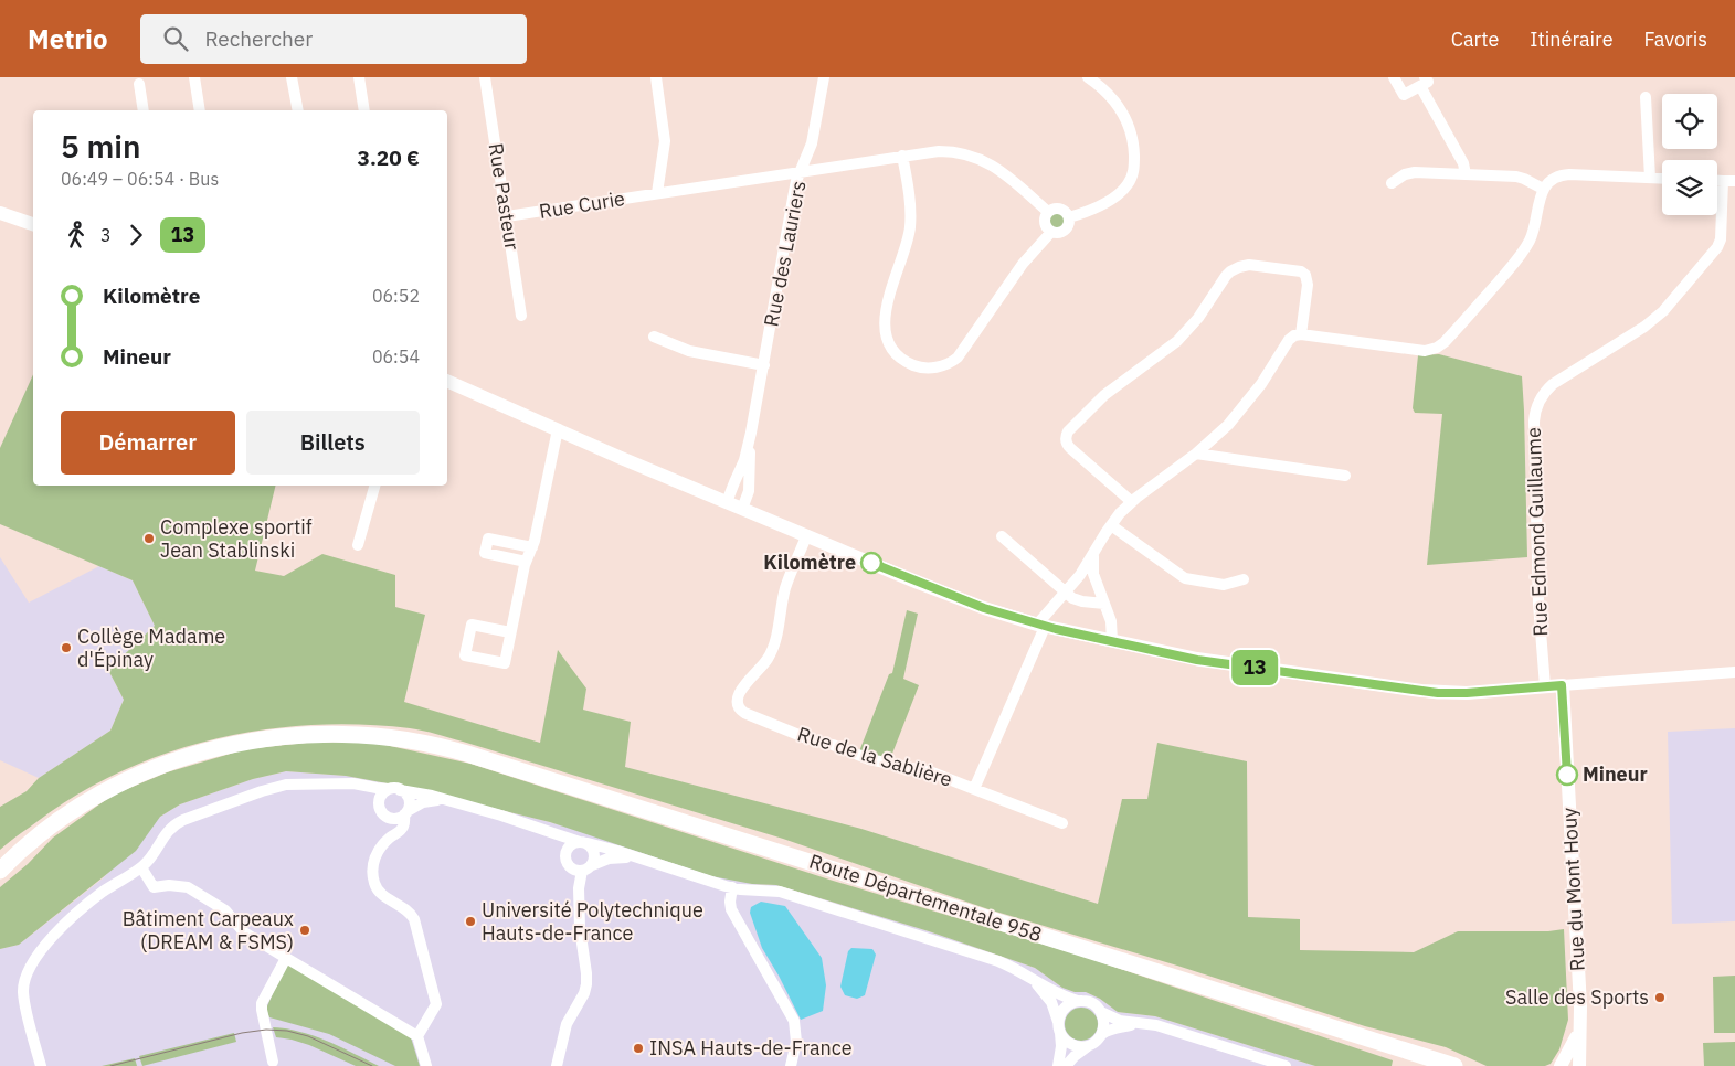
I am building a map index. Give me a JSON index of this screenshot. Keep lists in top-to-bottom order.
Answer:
{
  "streets": {
    "main road": ["Route Départementale 958"],
    "street": [
      "Rue Pasteur",
      "Rue Curie",
      "Rue des Lauriers",
      "Rue Edmond Guillaume",
      "Rue de la Sablière",
      "Rue du Mont Houy"
    ]
  },
  "crossings": [
    ["Rue Pasteur", "Rue Curie"],
    ["Rue Curie", "Rue des Lauriers"]
  ],
  "places": [
    "Complexe sportif Jean Stablinski",
    "Kilomètre",
    "Collège Madame d'Épinay",
    "Mineur",
    "Université Polytechnique Hauts-de-France",
    "Bâtiment Carpeaux (DREAM & FSMS)",
    "Salle des Sports",
    "INSA Hauts-de-France"
  ],
  "lines": ["bus line 13"],
  "page": {
    "header": "Metrio",
    "search": "Rechercher",
    "nav": ["Carte", "Itinéraire", "Favoris"],
    "on_map": "13",
    "heading": ["5 min", "06:49 – 06:54 · Bus", "3.20 €"],
    "legs": ["3", "13"],
    "list": [
      {
        "name": "Kilomètre",
        "value": "06:52"
      },
      {
        "name": "Mineur",
        "value": "06:54"
      }
    ],
    "buttons": ["Démarrer", "Billets"]
  }
}
